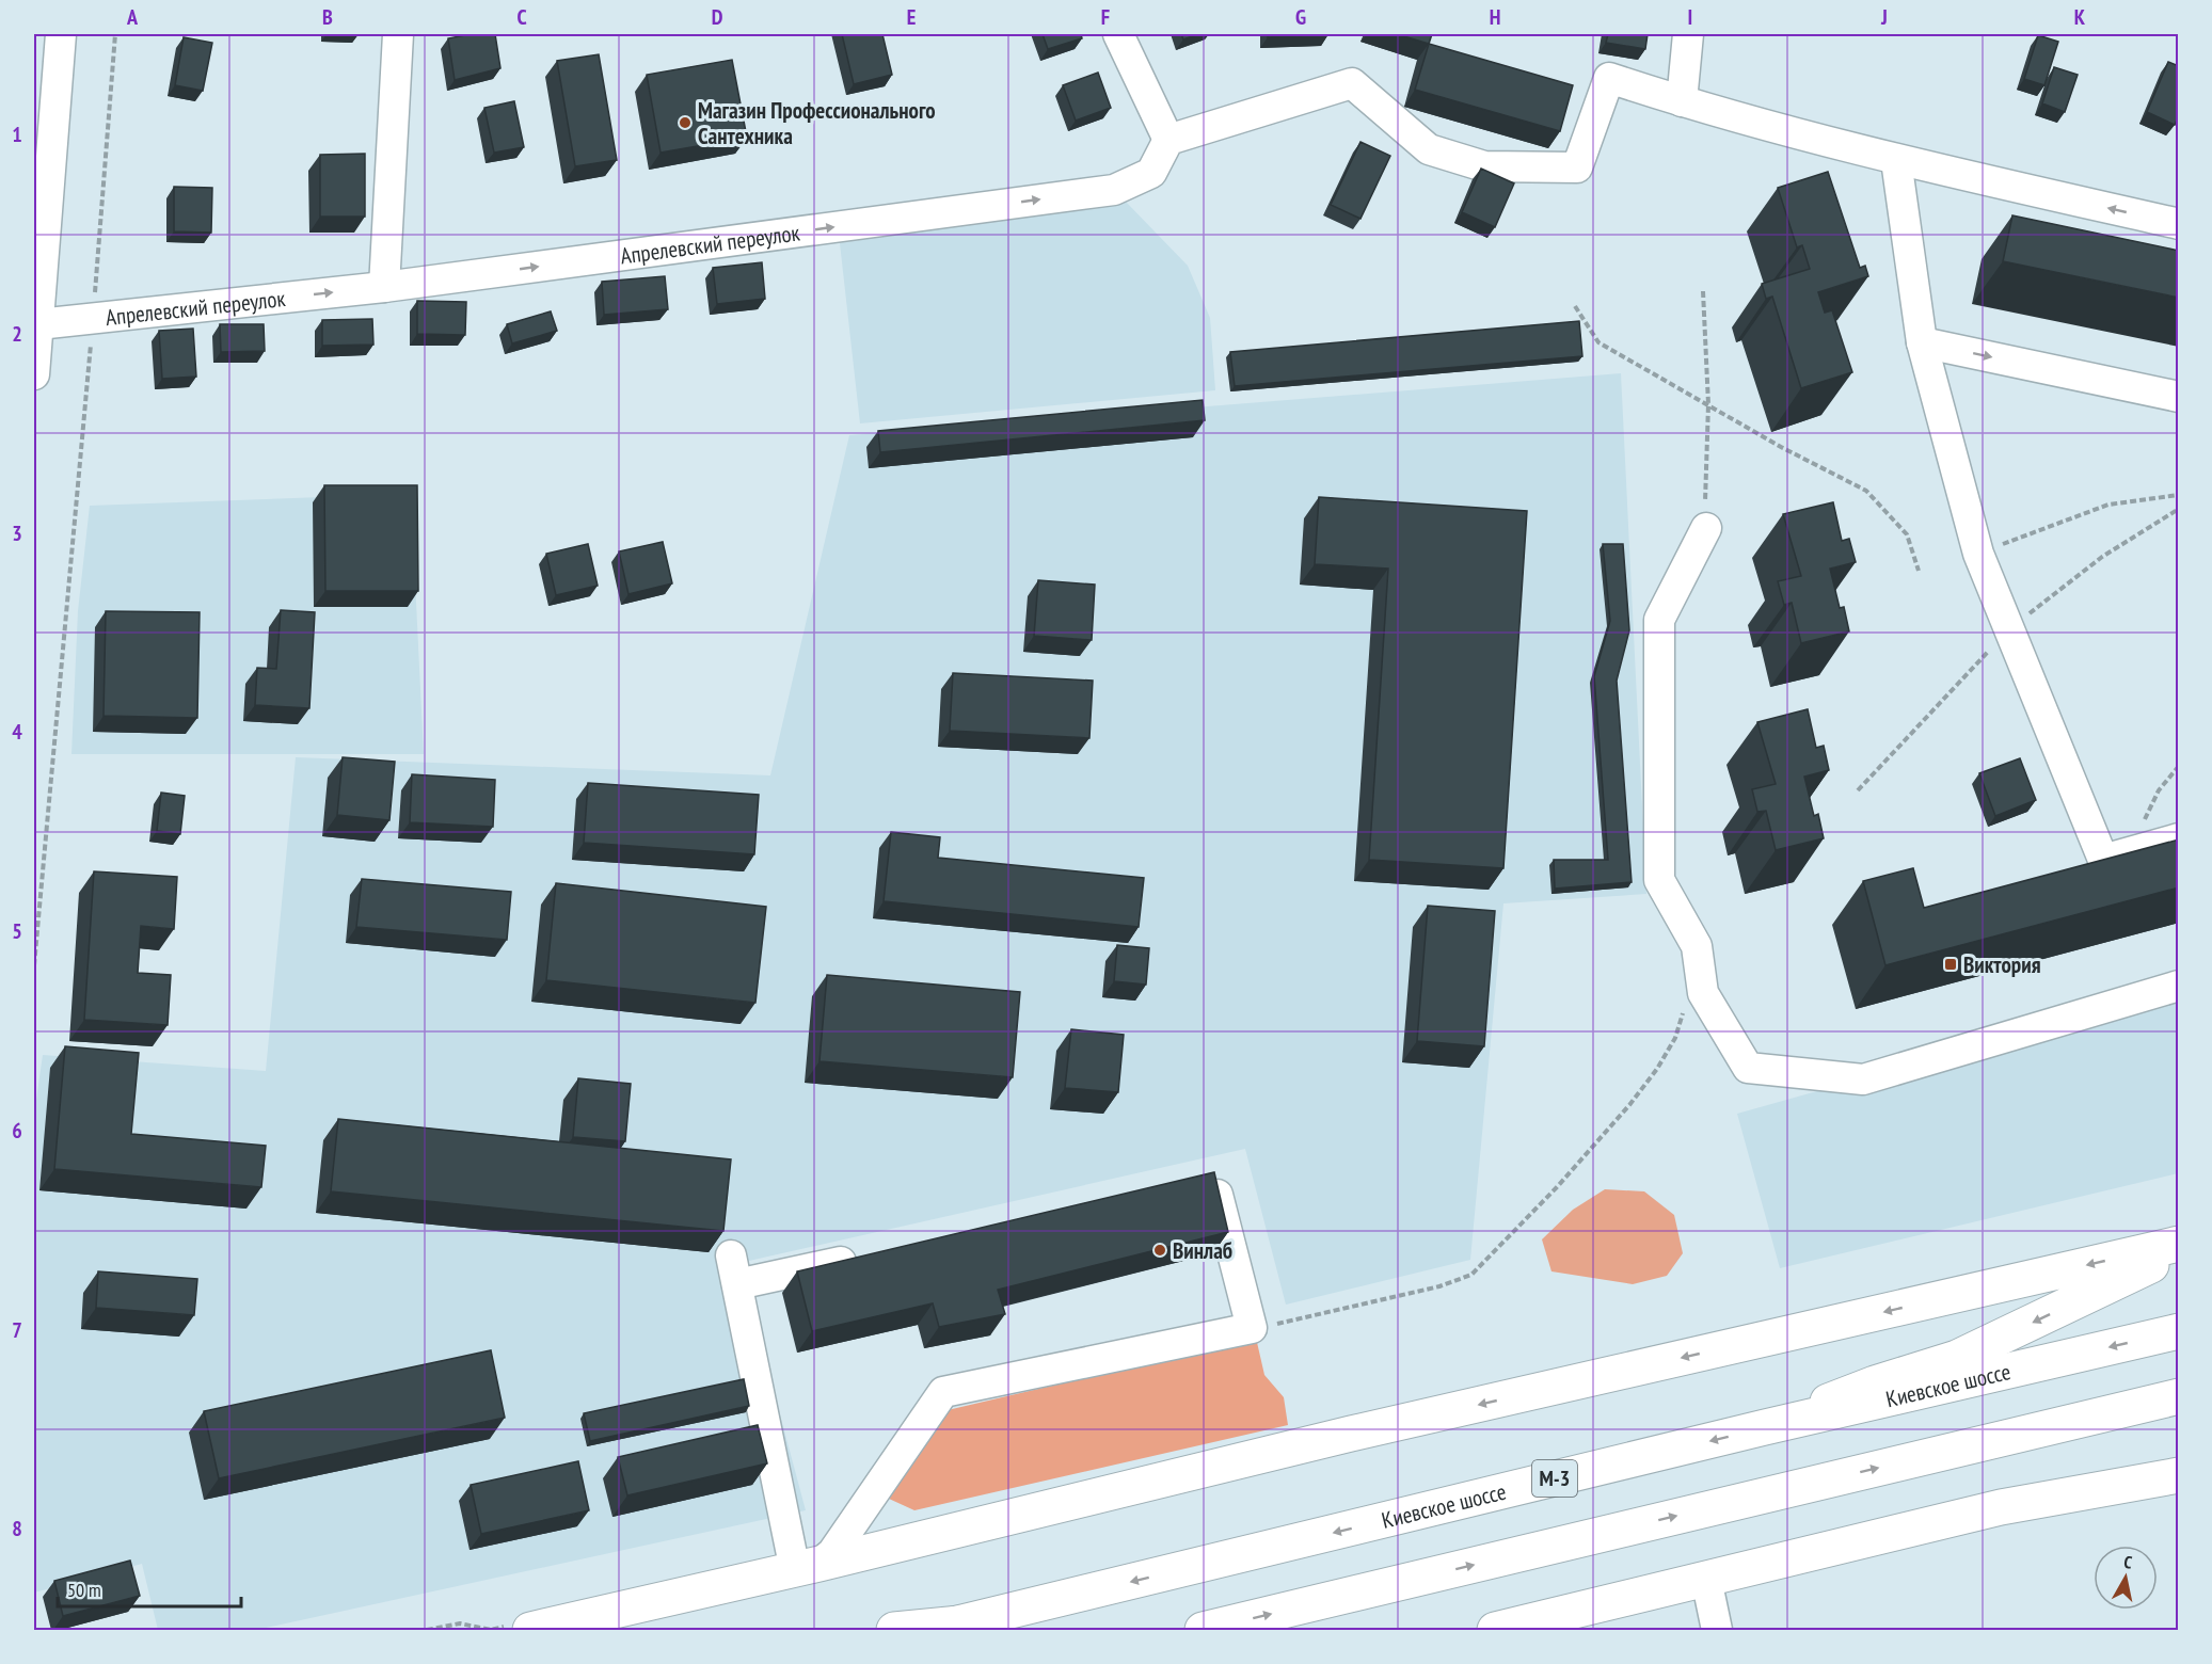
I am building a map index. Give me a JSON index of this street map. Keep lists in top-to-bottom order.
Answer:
{
  "streets": {
    "main road": ["Киевское шоссе", "М-3"],
    "street": ["Апрелевский переулок"]
  },
  "one_way": ["Апрелевский переулок"],
  "places": {
    "other": ["Магазин Профессионального Сантехника", "Винлаб"],
    "transit": ["Виктория"]
  },
  "scale_bar": "50 m",
  "north": "top",
  "grid": {
    "columns": [
      "A",
      "B",
      "C",
      "D",
      "E",
      "F",
      "G",
      "H",
      "I",
      "J",
      "K"
    ],
    "rows": [
      "1",
      "2",
      "3",
      "4",
      "5",
      "6",
      "7",
      "8"
    ]
  }
}
